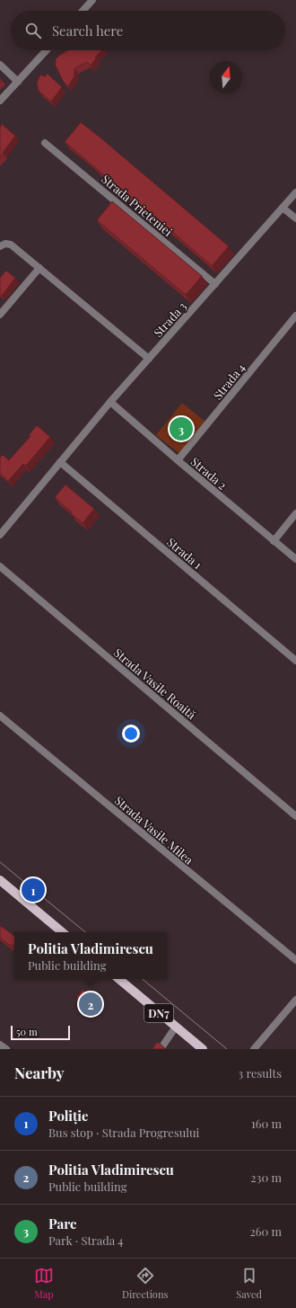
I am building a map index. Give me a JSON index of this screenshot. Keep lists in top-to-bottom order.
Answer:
{
  "streets": {
    "main road": ["DN7"],
    "street": [
      "Strada Prieteniei",
      "Strada 3",
      "Strada 4",
      "Strada 2",
      "Strada 1",
      "Strada Vasile Roaită",
      "Strada Vasile Milea"
    ]
  },
  "crossings": [
    ["Strada Prieteniei", "Strada 3"],
    ["Strada 3", "Strada 2"],
    ["Strada 3", "Strada 1"],
    ["Strada 4", "Strada 2"]
  ],
  "scale_bar": "50 m",
  "north": "top",
  "page": {
    "search": "Search here",
    "pins": ["3", "1", "2"],
    "popup": ["Politia Vladimirescu", "Public building"],
    "scale": "50 m",
    "heading": ["Nearby", "3 results"],
    "list": [
      {
        "mark": "1",
        "name": "Poliție",
        "note": "Bus stop · Strada Progresului",
        "value": "160 m"
      },
      {
        "mark": "2",
        "name": "Politia Vladimirescu",
        "note": "Public building",
        "value": "230 m"
      },
      {
        "mark": "3",
        "name": "Parc",
        "note": "Park · Strada 4",
        "value": "260 m"
      }
    ],
    "nav": ["Map", "Directions", "Saved"]
  }
}
